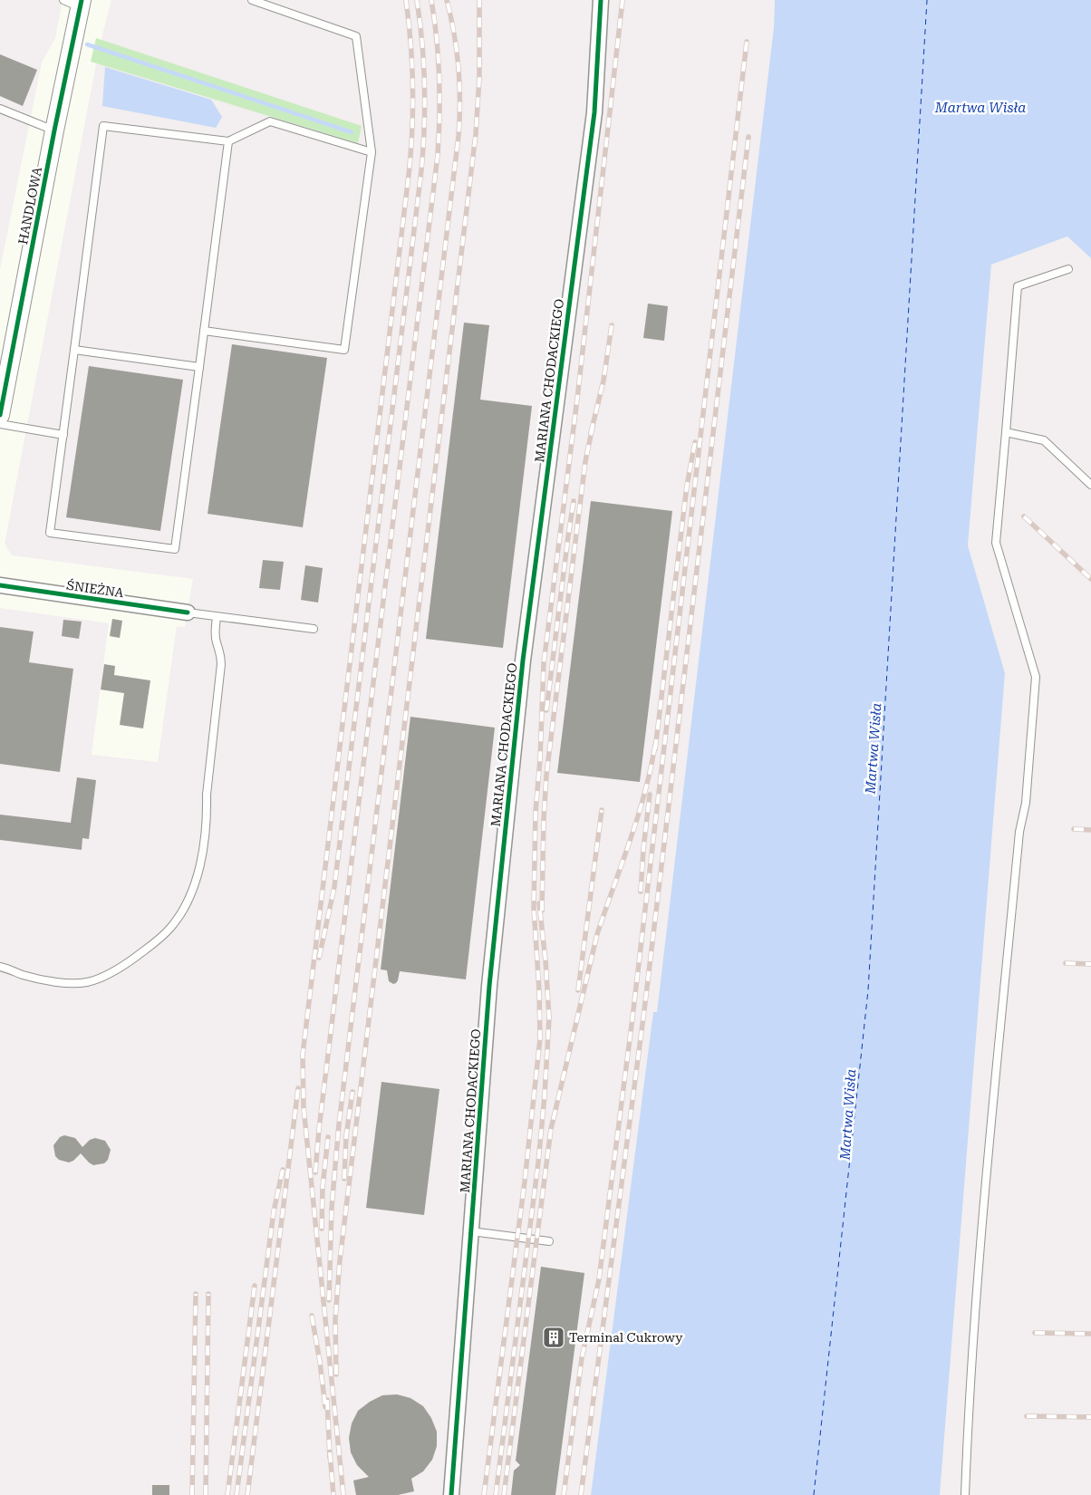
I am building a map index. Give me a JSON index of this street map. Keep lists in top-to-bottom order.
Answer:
{
  "streets": {
    "street": ["HANDLOWA", "MARIANA CHODACKIEGO", "ŚNIEŻNA"]
  },
  "water": ["Martwa Wisła"],
  "places": {
    "building": ["Terminal Cukrowy"]
  }
}
